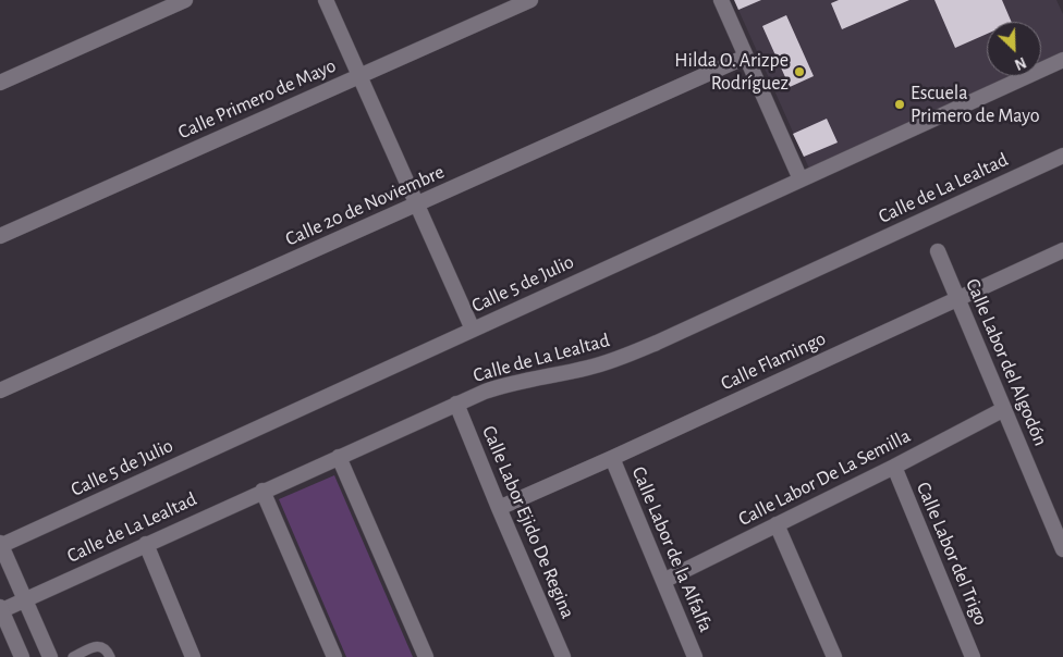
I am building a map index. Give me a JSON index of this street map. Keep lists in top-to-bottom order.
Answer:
{
  "streets": {
    "street": [
      "Calle Primero de Mayo",
      "Calle de La Lealtad",
      "Calle 20 de Noviembre",
      "Calle 5 de Julio",
      "Calle Flamingo",
      "Calle Labor del Algodón",
      "Calle Labor De La Semilla",
      "Calle Labor Ejido De Regina",
      "Calle Labor de la Alfalfa",
      "Calle Labor del Trigo"
    ]
  },
  "crossings": [
    ["Calle de La Lealtad", "Calle Labor Ejido De Regina"],
    ["Calle Flamingo", "Calle Labor del Algodón"],
    ["Calle Flamingo", "Calle Labor Ejido De Regina"],
    ["Calle Flamingo", "Calle Labor de la Alfalfa"],
    ["Calle Labor del Algodón", "Calle Labor De La Semilla"],
    ["Calle Labor De La Semilla", "Calle Labor de la Alfalfa"],
    ["Calle Labor De La Semilla", "Calle Labor del Trigo"]
  ],
  "places": ["Hilda O. Arizpe Rodríguez", "Escuela Primero de Mayo"],
  "north": "bottom right"
}
